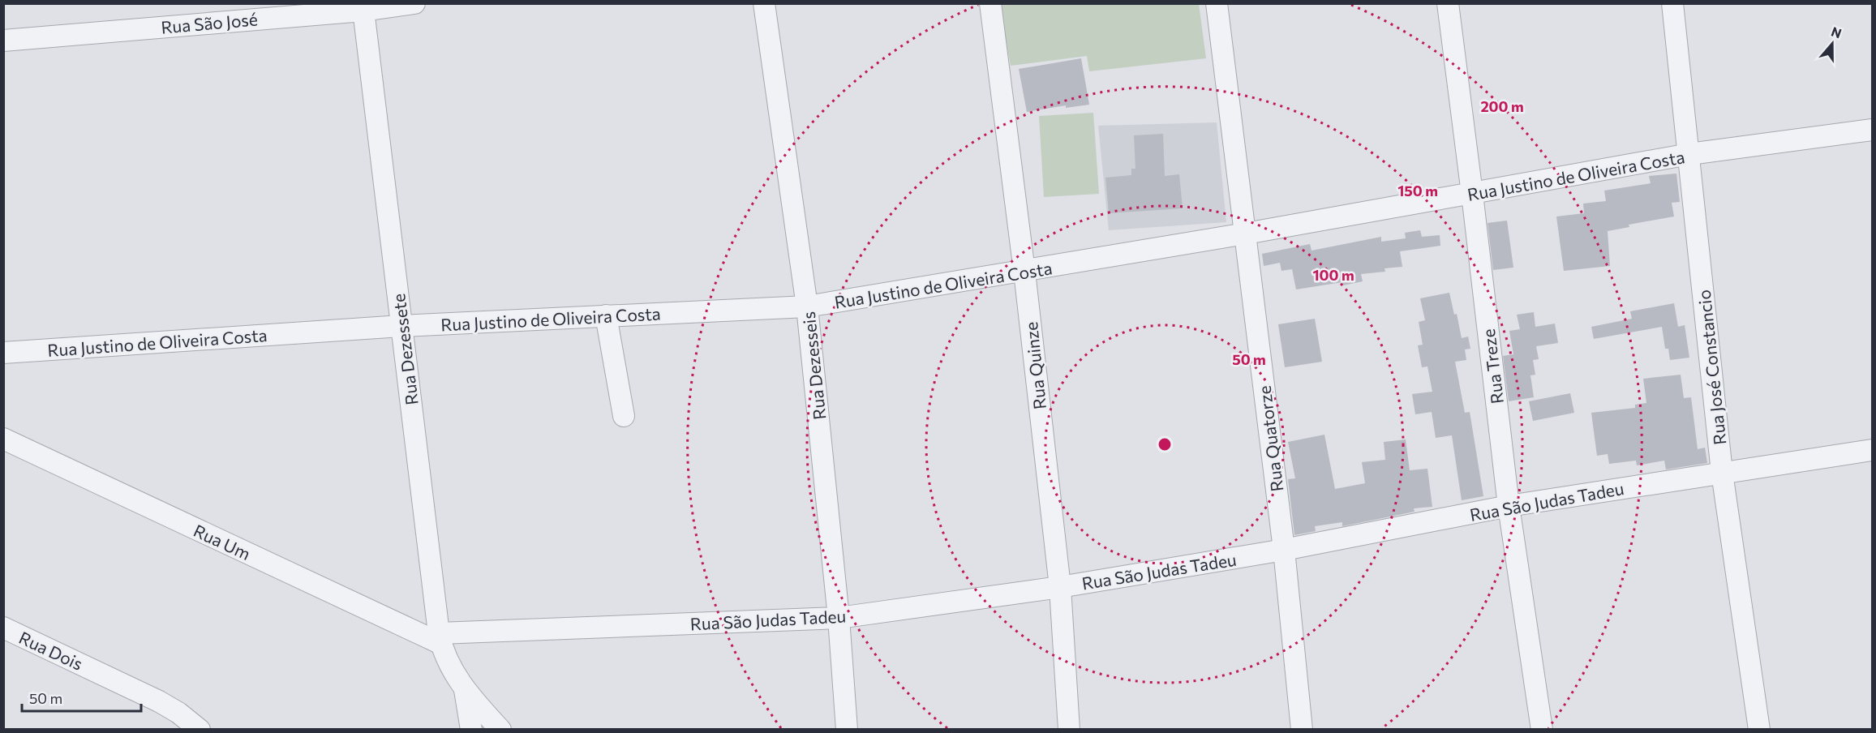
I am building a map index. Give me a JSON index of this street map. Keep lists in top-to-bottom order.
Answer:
{
  "streets": {
    "street": [
      "Rua São José",
      "Rua Justino de Oliveira Costa",
      "Rua Dezessete",
      "Rua Dezesseis",
      "Rua Quinze",
      "Rua Treze",
      "Rua José Constancio",
      "Rua Quatorze",
      "Rua São Judas Tadeu",
      "Rua Um",
      "Rua Dois"
    ]
  },
  "crossings": [
    ["Rua São José", "Rua Dezessete"],
    ["Rua Justino de Oliveira Costa", "Rua Dezessete"],
    ["Rua Justino de Oliveira Costa", "Rua Dezesseis"],
    ["Rua Justino de Oliveira Costa", "Rua Quinze"],
    ["Rua Justino de Oliveira Costa", "Rua Treze"],
    ["Rua Justino de Oliveira Costa", "Rua José Constancio"],
    ["Rua Justino de Oliveira Costa", "Rua Quatorze"],
    ["Rua Dezessete", "Rua São Judas Tadeu"],
    ["Rua Dezessete", "Rua Um"],
    ["Rua Dezesseis", "Rua São Judas Tadeu"],
    ["Rua Quinze", "Rua São Judas Tadeu"],
    ["Rua Treze", "Rua São Judas Tadeu"],
    ["Rua José Constancio", "Rua São Judas Tadeu"],
    ["Rua Quatorze", "Rua São Judas Tadeu"],
    ["Rua São Judas Tadeu", "Rua Um"]
  ],
  "scale_bar": "50 m",
  "north": "top",
  "rings": [
    "200 m",
    "150 m",
    "100 m",
    "50 m"
  ]
}
